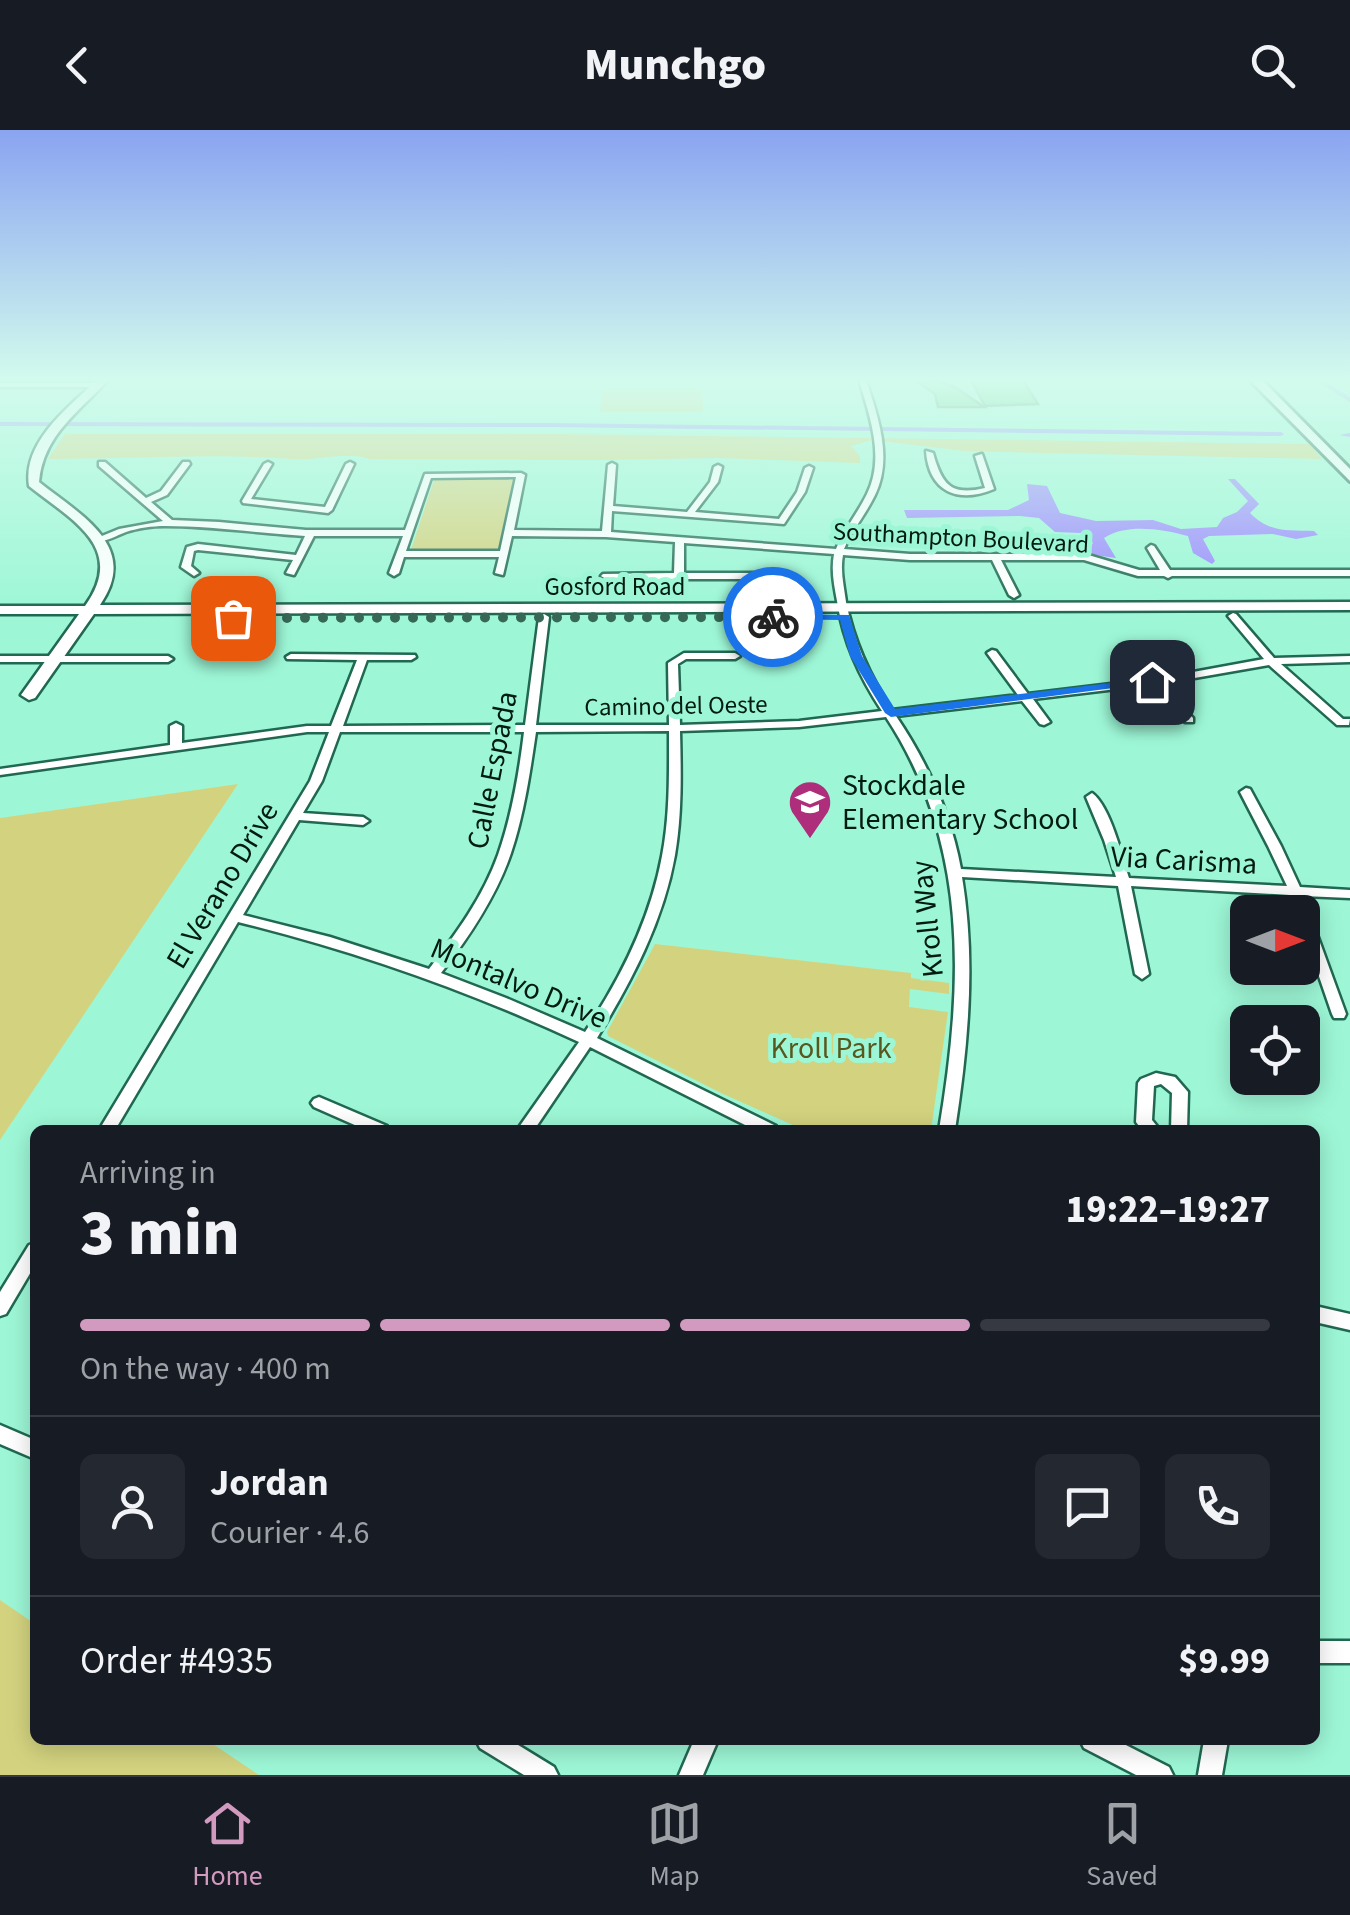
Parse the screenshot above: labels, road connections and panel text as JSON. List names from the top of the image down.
{
  "streets": {
    "main road": ["Gosford Road"],
    "street": [
      "Southampton Boulevard",
      "Camino del Oeste",
      "Calle Espada",
      "Via Carisma",
      "El Verano Drive",
      "Kroll Way",
      "Montalvo Drive"
    ]
  },
  "crossings": [
    ["Southampton Boulevard", "Kroll Way"],
    ["Gosford Road", "Calle Espada"],
    ["Gosford Road", "Kroll Way"],
    ["Camino del Oeste", "Calle Espada"],
    ["Camino del Oeste", "El Verano Drive"],
    ["Camino del Oeste", "Kroll Way"],
    ["Calle Espada", "Montalvo Drive"],
    ["Via Carisma", "Kroll Way"],
    ["El Verano Drive", "Montalvo Drive"]
  ],
  "parks": ["Kroll Park"],
  "places": {
    "school or university": ["Stockdale Elementary School"]
  },
  "north": "right",
  "page": {
    "header": "Munchgo",
    "heading": ["3 min", "Arriving in", "19:22–19:27"],
    "panel": [
      "Jordan",
      "Courier · 4.6",
      "Order #4935",
      "$9.99"
    ],
    "bar": "On the way · 400 m",
    "tabs": ["Home", "Map", "Saved"]
  }
}
